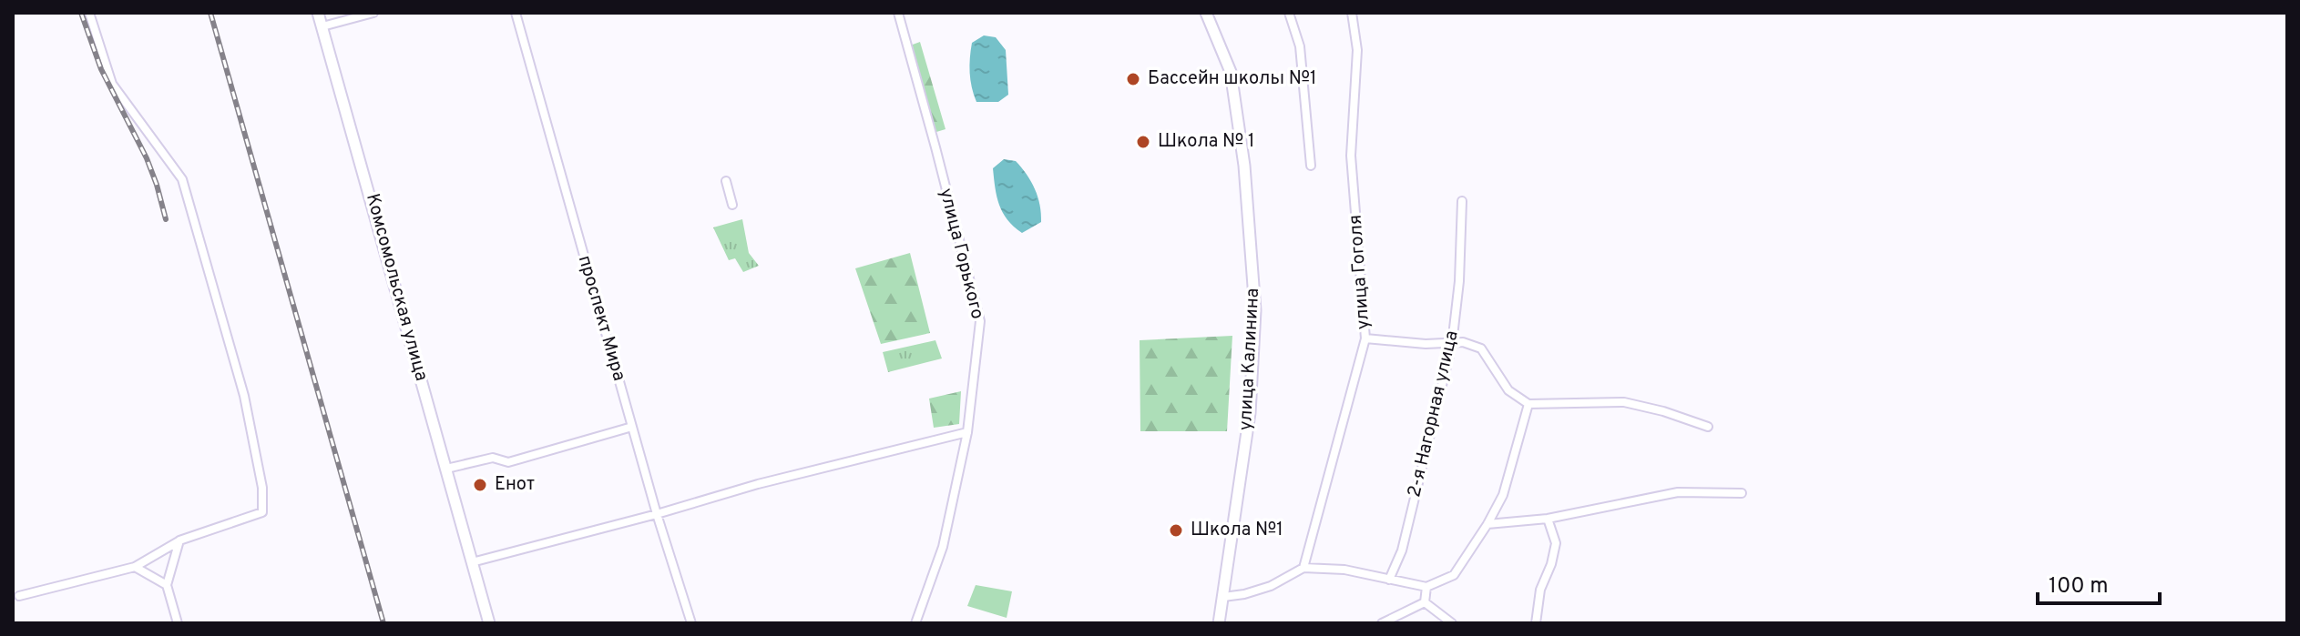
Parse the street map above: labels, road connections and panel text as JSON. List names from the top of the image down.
{
  "streets": {
    "street": [
      "улица Горького",
      "улица Гоголя",
      "Комсомольская улица",
      "проспект Мира",
      "улица Калинина",
      "2-я Нагорная улица"
    ]
  },
  "places": [
    "Бассейн школы №1",
    "Школа № 1",
    "Енот",
    "Школа №1"
  ],
  "scale_bar": "100 m"
}
